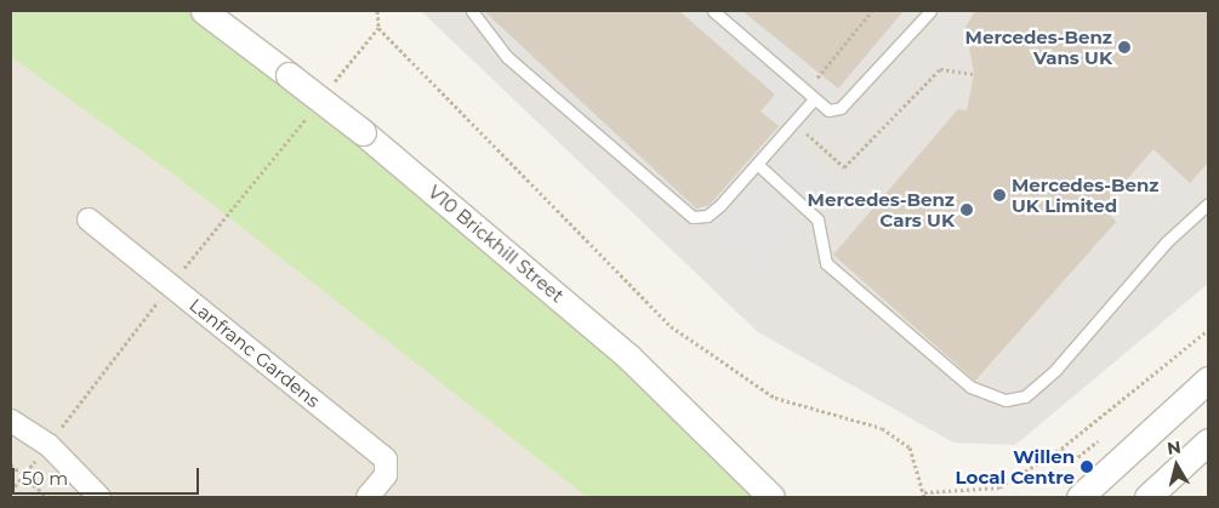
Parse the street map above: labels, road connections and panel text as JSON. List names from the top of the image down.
{
  "streets": {
    "street": ["V10 Brickhill Street", "Lanfranc Gardens"]
  },
  "places": [
    "Mercedes-Benz Vans UK",
    "Mercedes-Benz UK Limited",
    "Mercedes-Benz Cars UK",
    "Willen Local Centre"
  ],
  "scale_bar": "50 m",
  "north": "top"
}
